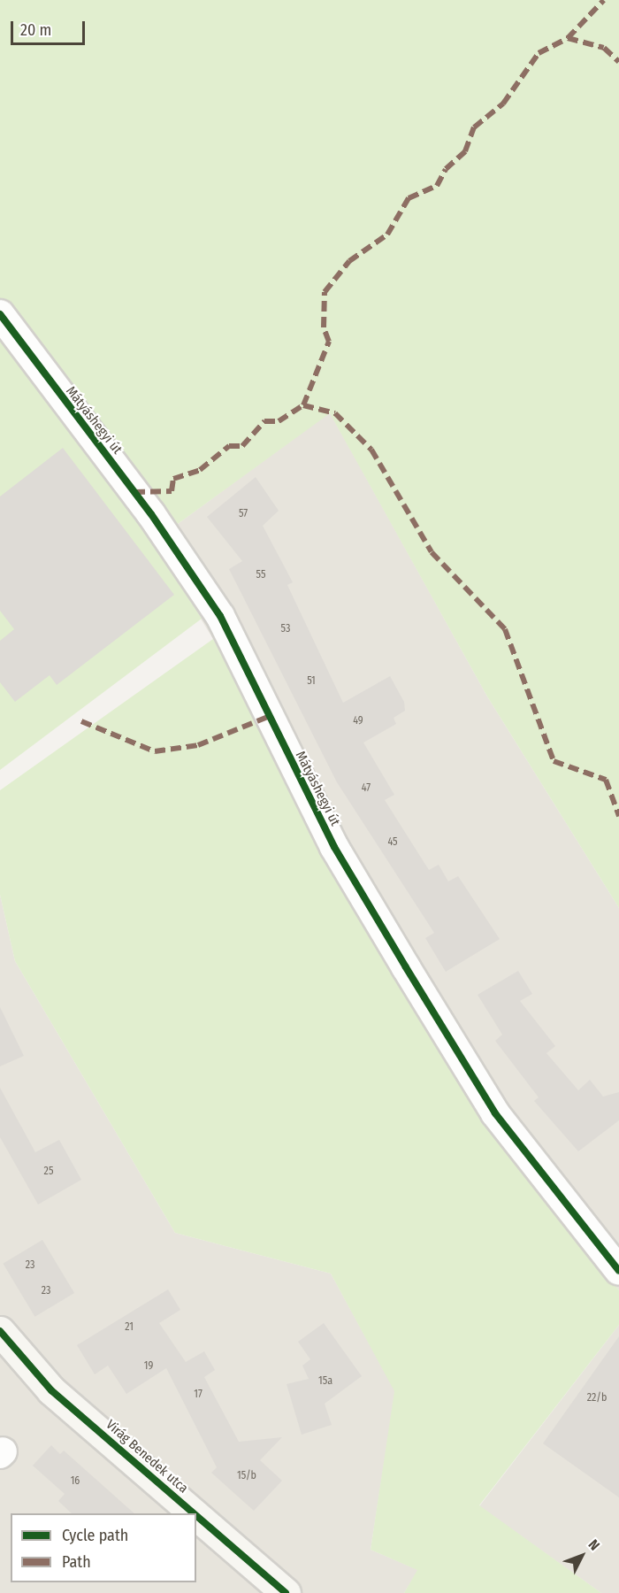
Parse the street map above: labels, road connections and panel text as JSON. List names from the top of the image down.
{
  "streets": {
    "street": ["Mátyáshegyi út", "Virág Benedek utca"]
  },
  "house_numbers": [
    "57",
    "55",
    "53",
    "51",
    "49",
    "47",
    "45",
    "25",
    "23",
    "23",
    "21",
    "19",
    "15a",
    "17",
    "22/b",
    "15/b",
    "16"
  ],
  "legend": ["Cycle path", "Path"],
  "scale_bar": "20 m",
  "north": "top right"
}
